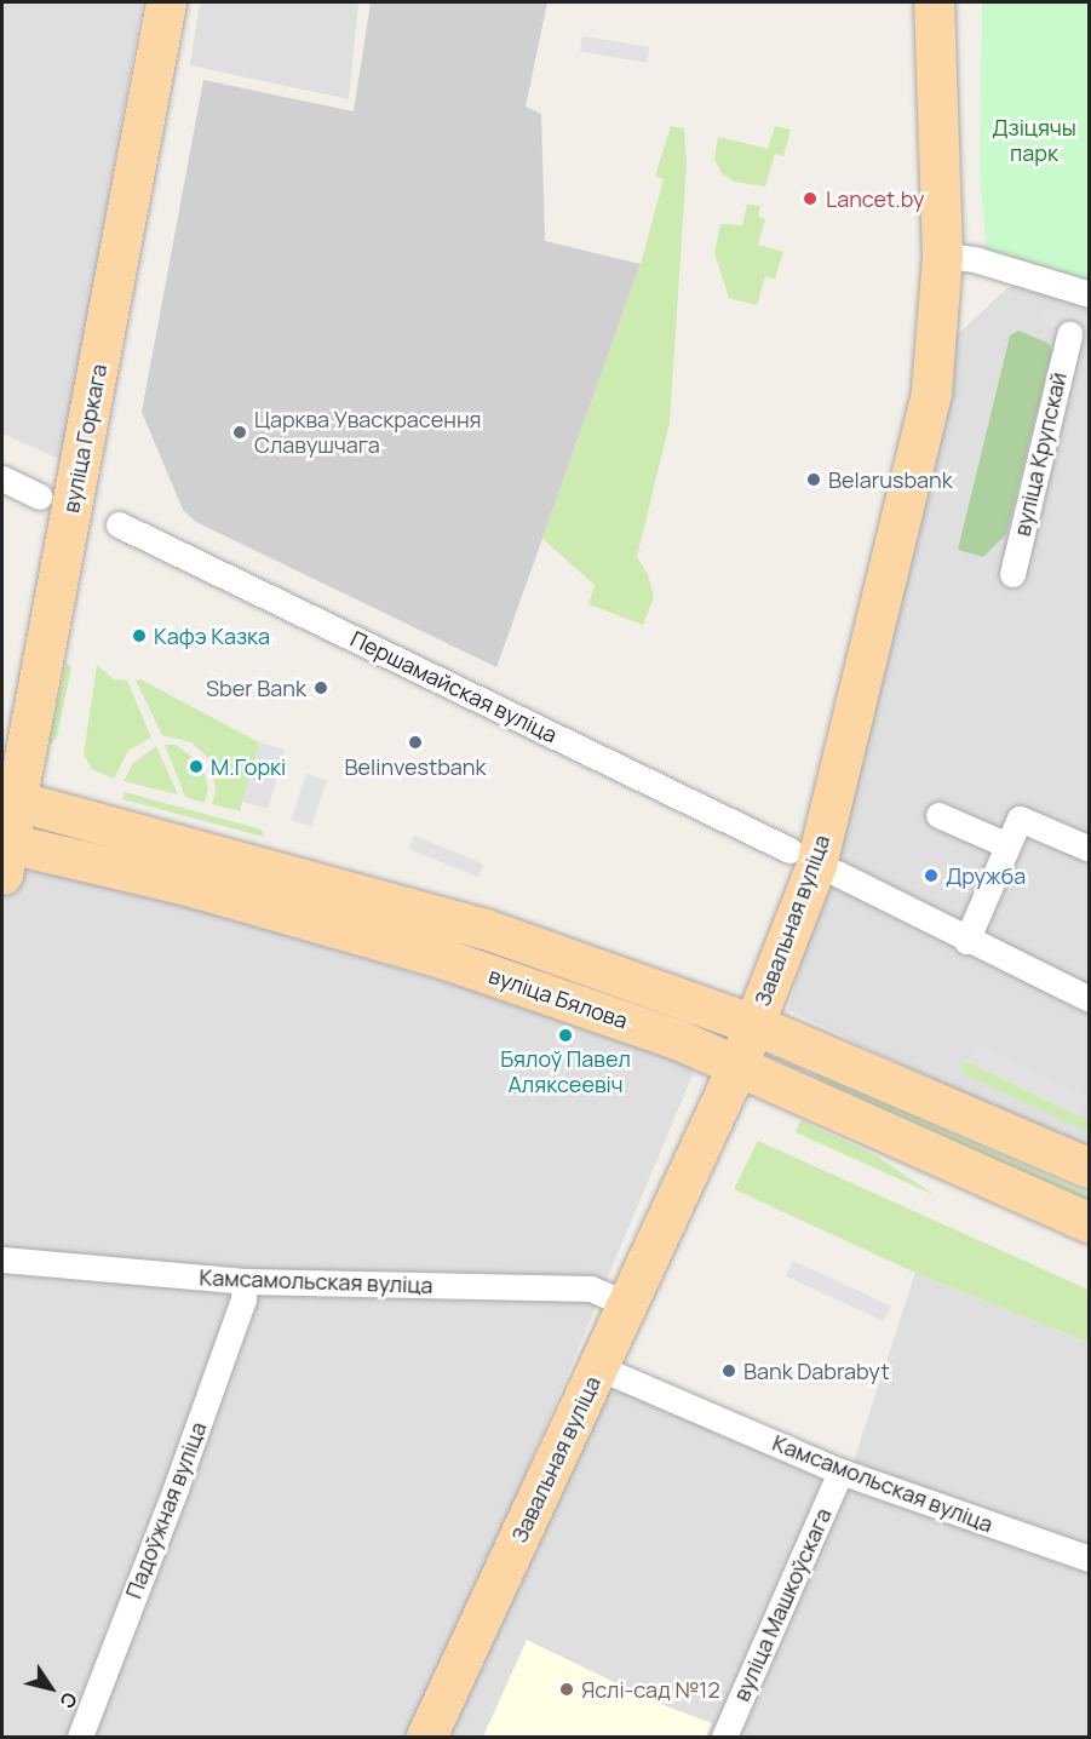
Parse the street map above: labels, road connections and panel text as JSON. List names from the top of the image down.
{
  "streets": {
    "main road": ["вуліца Горкага", "Завальная вуліца", "вуліца Бялова"],
    "street": [
      "вуліца Крупскай",
      "Першамайская вуліца",
      "Камсамольская вуліца",
      "Падоўжная вуліца",
      "вуліца Машкоўскага"
    ]
  },
  "crossings": [
    ["вуліца Горкага", "вуліца Бялова"],
    ["Завальная вуліца", "вуліца Бялова"],
    ["Завальная вуліца", "Камсамольская вуліца"],
    ["Камсамольская вуліца", "Падоўжная вуліца"],
    ["Камсамольская вуліца", "вуліца Машкоўскага"]
  ],
  "parks": ["Дзіцячы парк"],
  "places": [
    "Lancet.by",
    "Царква Уваскрасення Славушчага",
    "Belarusbank",
    "Кафэ Казка",
    "Sber Bank",
    "Belinvestbank",
    "М.Горкі",
    "Дружба",
    "Бялоў Павел Аляксеевіч",
    "Bank Dabrabyt",
    "Яслі-сад №12"
  ],
  "north": "bottom right"
}
